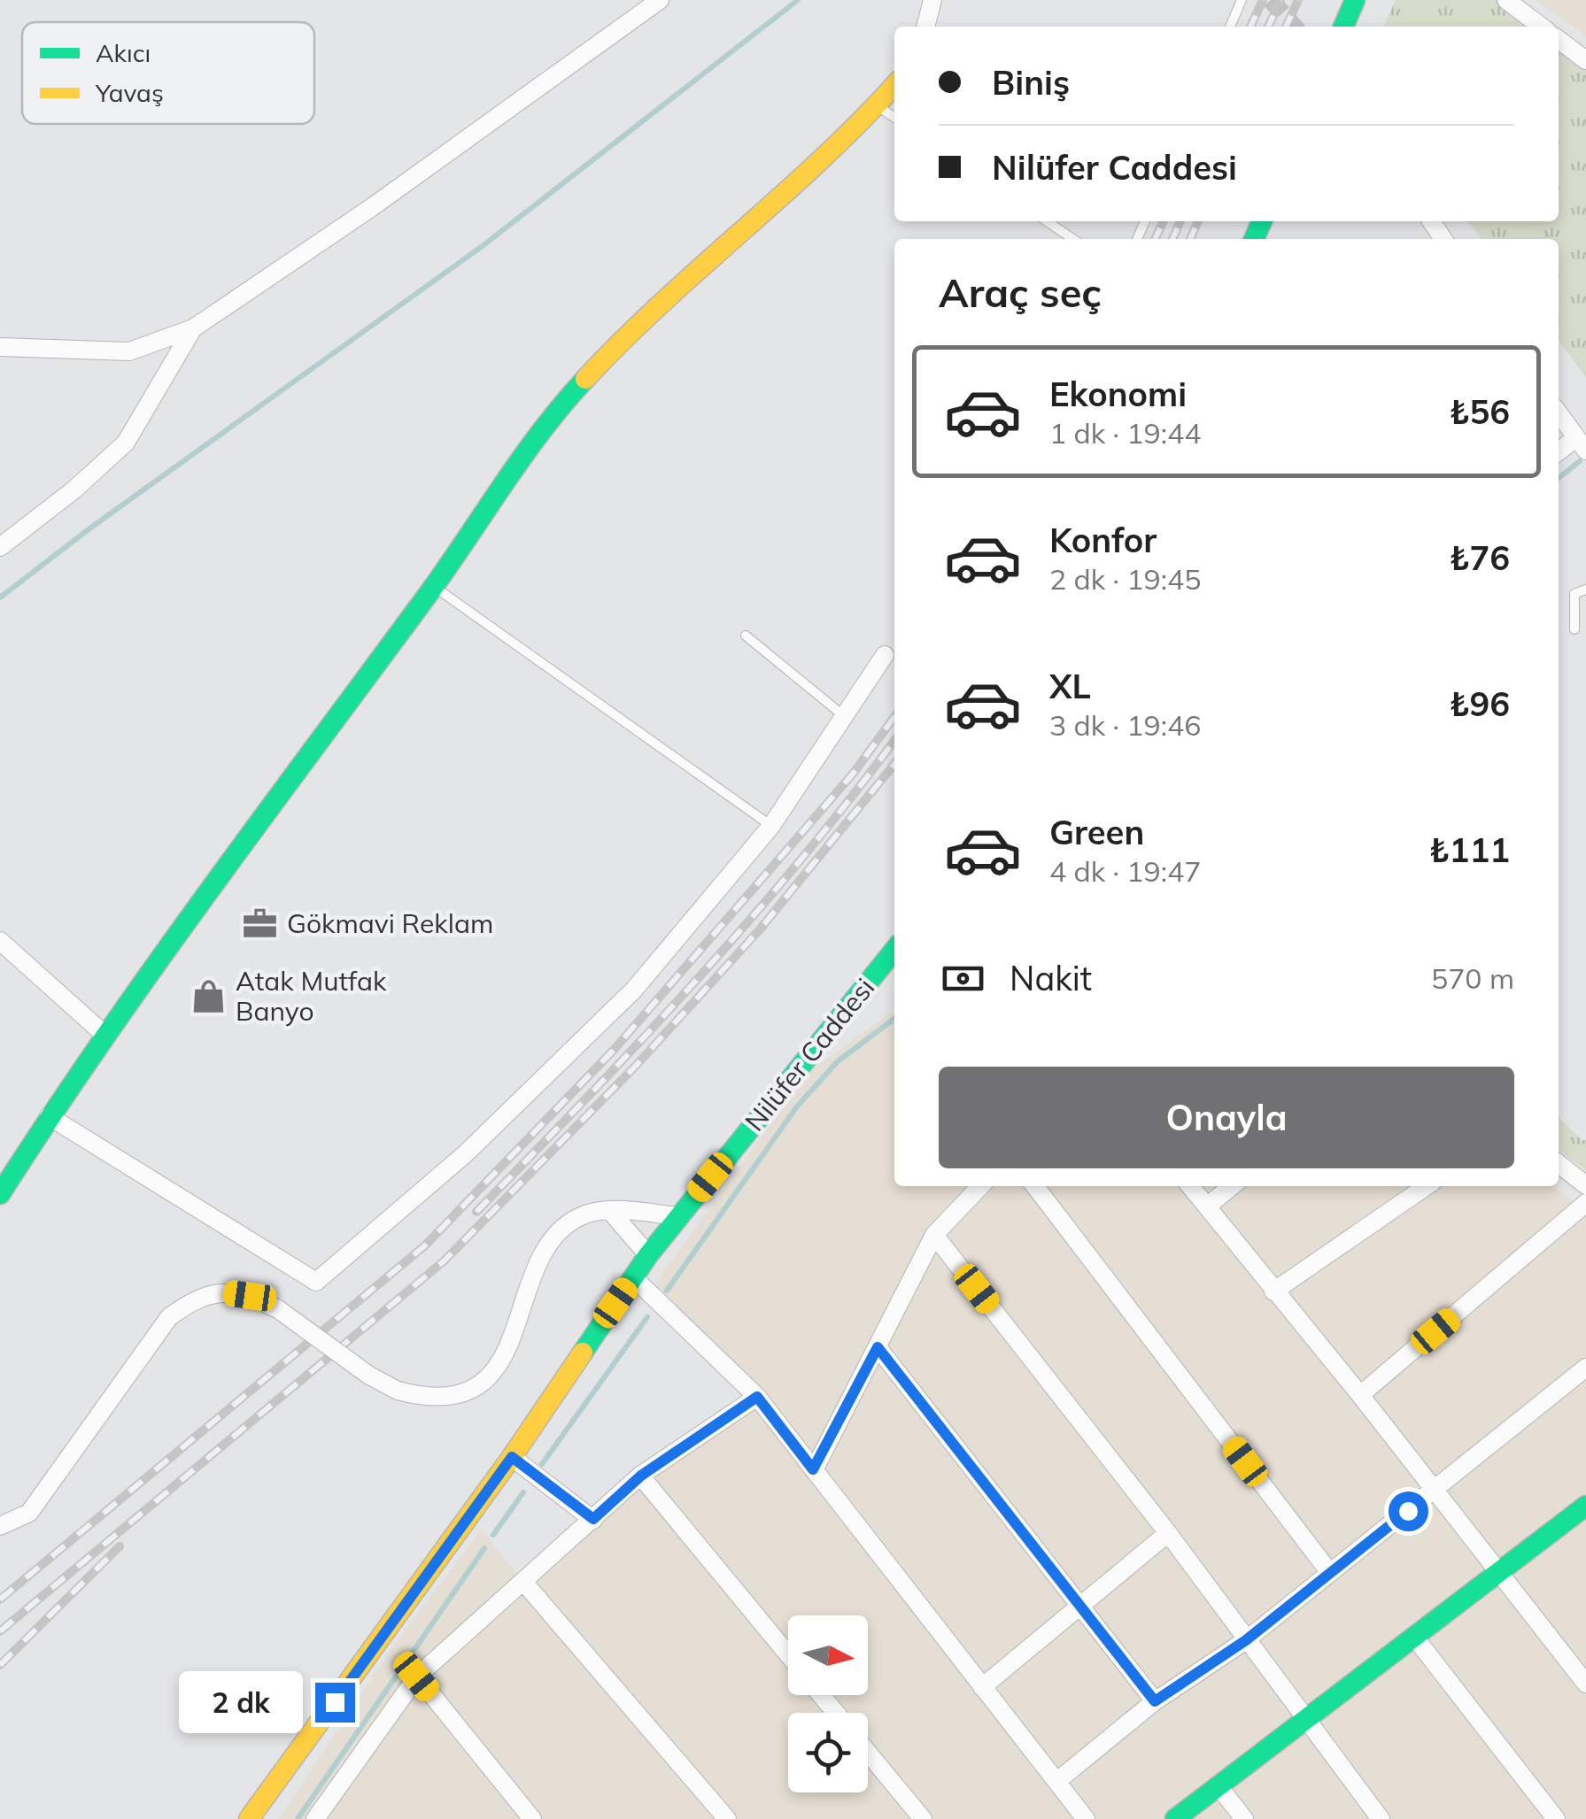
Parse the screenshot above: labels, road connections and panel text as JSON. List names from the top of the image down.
{
  "streets": {
    "street": ["Nilüfer Caddesi"]
  },
  "places": {
    "office": ["Gökmavi Reklam"],
    "shop": ["Atak Mutfak Banyo"]
  },
  "legend": ["Akıcı", "Yavaş"],
  "north": "right",
  "page": {
    "banner": ["Biniş", "Nilüfer Caddesi"],
    "heading": "Araç seç",
    "list": [
      {
        "name": "Ekonomi",
        "note": "1 dk · 19:44",
        "value": "₺56"
      },
      {
        "name": "Konfor",
        "note": "2 dk · 19:45",
        "value": "₺76"
      },
      {
        "name": "XL",
        "note": "3 dk · 19:46",
        "value": "₺96"
      },
      {
        "name": "Green",
        "note": "4 dk · 19:47",
        "value": "₺111"
      }
    ],
    "pay": ["Nakit", "570 m"],
    "buttons": "Onayla",
    "bubble": "2 dk"
  }
}
